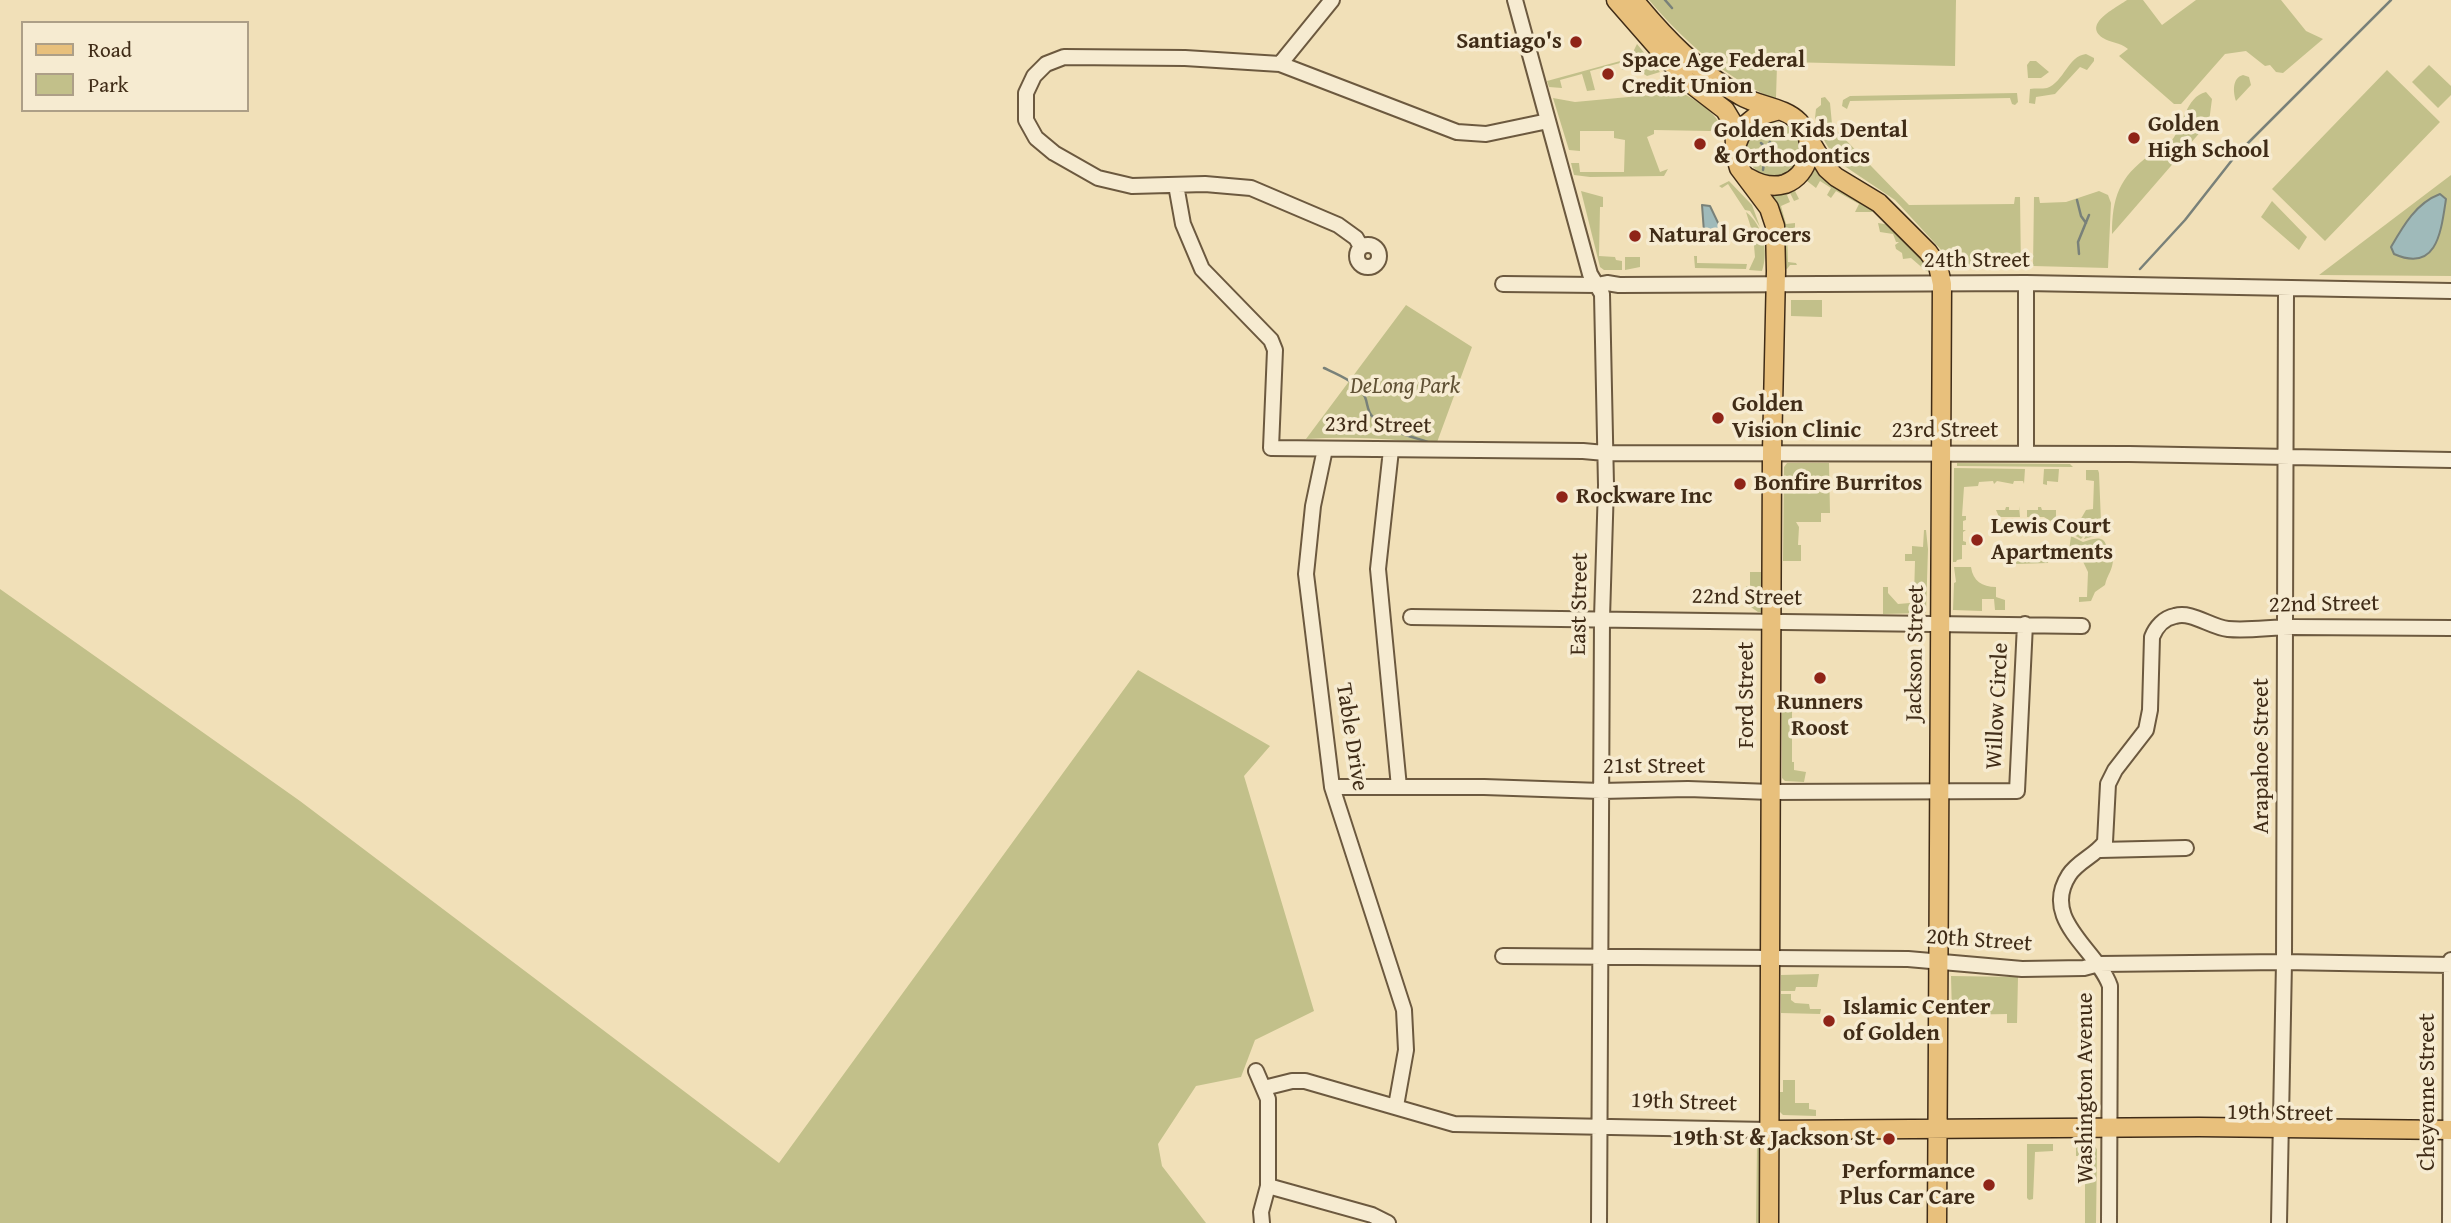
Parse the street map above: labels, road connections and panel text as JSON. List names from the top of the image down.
{
  "streets": {
    "main road": ["Jackson Street", "Ford Street", "19th Street"],
    "street": [
      "24th Street",
      "23rd Street",
      "22nd Street",
      "East Street",
      "Willow Circle",
      "Table Drive",
      "Arapahoe Street",
      "21st Street",
      "20th Street",
      "Washington Avenue",
      "Cheyenne Street"
    ]
  },
  "crossings": [
    ["24th Street", "East Street"],
    ["24th Street", "Jackson Street"],
    ["24th Street", "Ford Street"],
    ["24th Street", "Arapahoe Street"],
    ["23rd Street", "East Street"],
    ["23rd Street", "Jackson Street"],
    ["23rd Street", "Ford Street"],
    ["23rd Street", "Table Drive"],
    ["23rd Street", "Arapahoe Street"],
    ["22nd Street", "East Street"],
    ["22nd Street", "Jackson Street"],
    ["22nd Street", "Ford Street"],
    ["22nd Street", "Willow Circle"],
    ["22nd Street", "Arapahoe Street"],
    ["22nd Street", "Washington Avenue"],
    ["East Street", "21st Street"],
    ["East Street", "20th Street"],
    ["East Street", "19th Street"],
    ["Jackson Street", "Ford Street"],
    ["Jackson Street", "21st Street"],
    ["Jackson Street", "20th Street"],
    ["Jackson Street", "19th Street"],
    ["Ford Street", "21st Street"],
    ["Ford Street", "20th Street"],
    ["Ford Street", "19th Street"],
    ["Willow Circle", "21st Street"],
    ["Table Drive", "21st Street"],
    ["Table Drive", "19th Street"],
    ["Arapahoe Street", "20th Street"],
    ["Arapahoe Street", "19th Street"],
    ["20th Street", "Washington Avenue"],
    ["20th Street", "Cheyenne Street"],
    ["Washington Avenue", "19th Street"],
    ["Cheyenne Street", "19th Street"]
  ],
  "parks": ["DeLong Park"],
  "places": [
    "Santiago's",
    "Space Age Federal Credit Union",
    "Golden High School",
    "Golden Kids Dental & Orthodontics",
    "Natural Grocers",
    "Golden Vision Clinic",
    "Bonfire Burritos",
    "Rockware Inc",
    "Lewis Court Apartments",
    "Runners Roost",
    "Islamic Center of Golden",
    "19th St & Jackson St",
    "Performance Plus Car Care"
  ],
  "legend": ["Road", "Park"]
}
